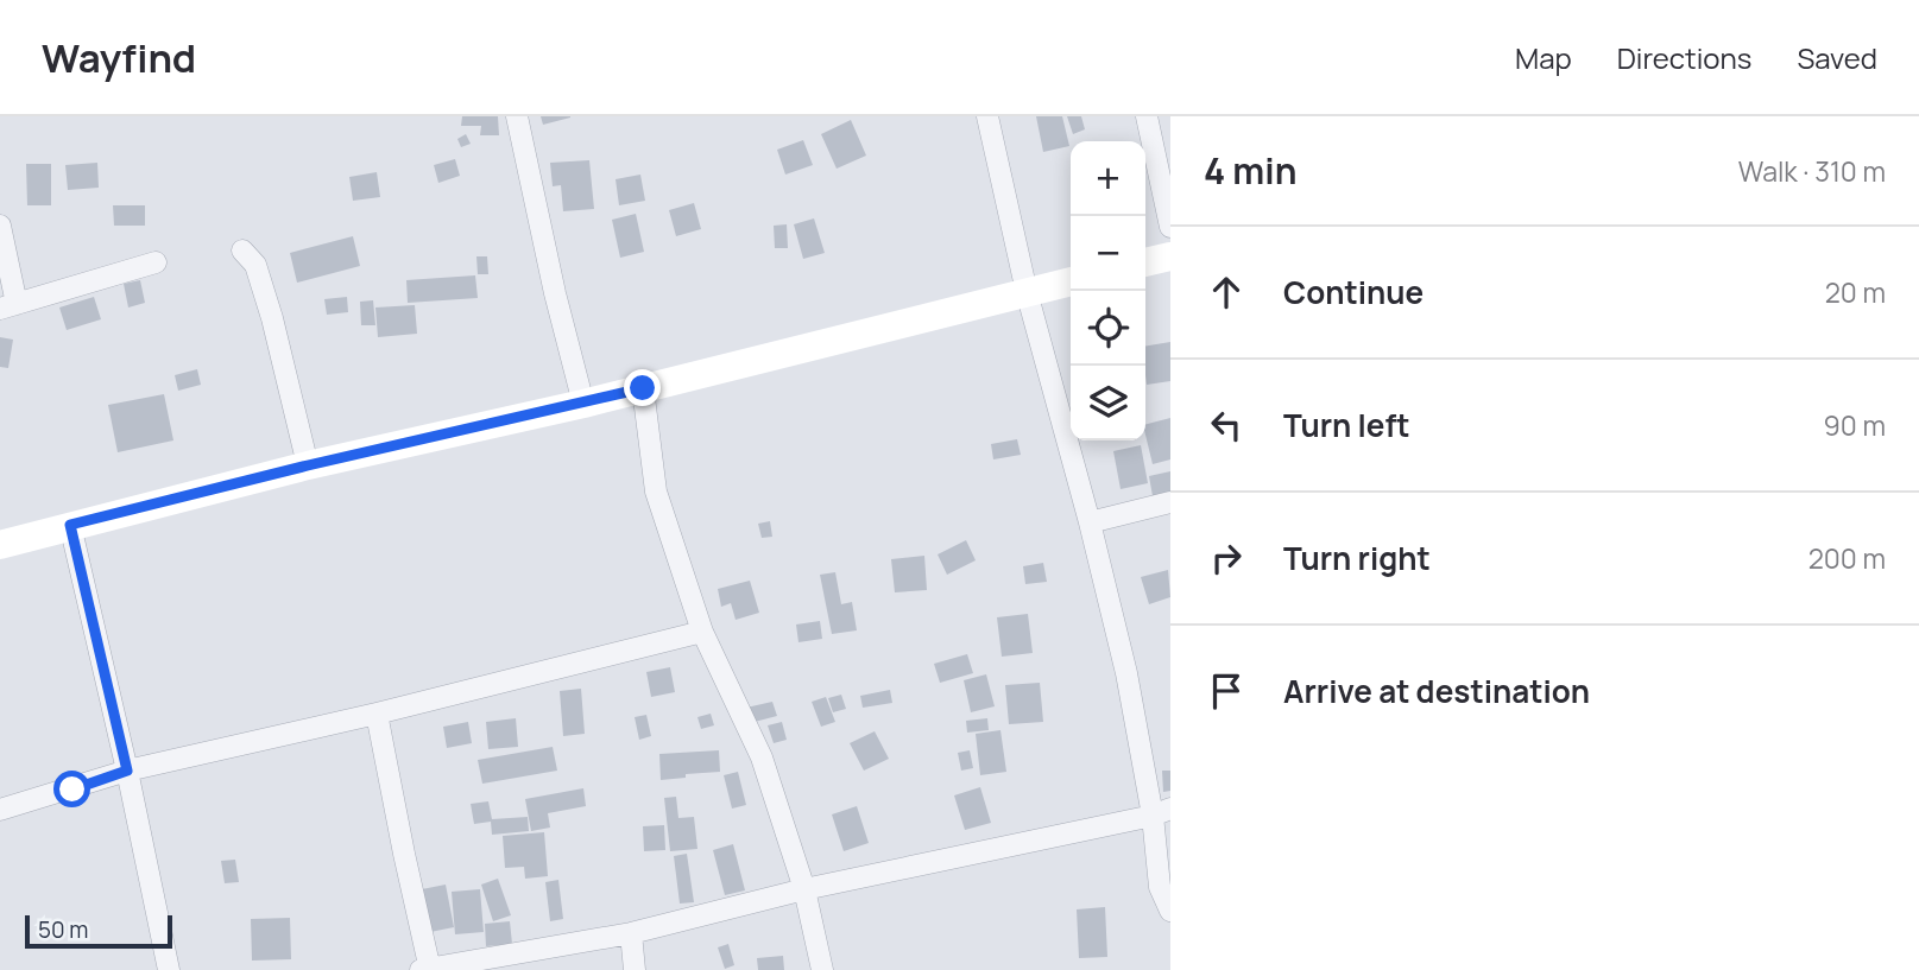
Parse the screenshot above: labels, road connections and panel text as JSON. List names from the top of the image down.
{
  "scale_bar": "50 m",
  "page": {
    "header": "Wayfind",
    "nav": ["Map", "Directions", "Saved"],
    "heading": ["4 min", "Walk · 310 m"],
    "map_buttons": ["+", "−"],
    "list": [
      ["Continue", "20 m"],
      ["Turn left", "90 m"],
      ["Turn right", "200 m"],
      "Arrive at destination"
    ],
    "scale": "50 m"
  }
}
